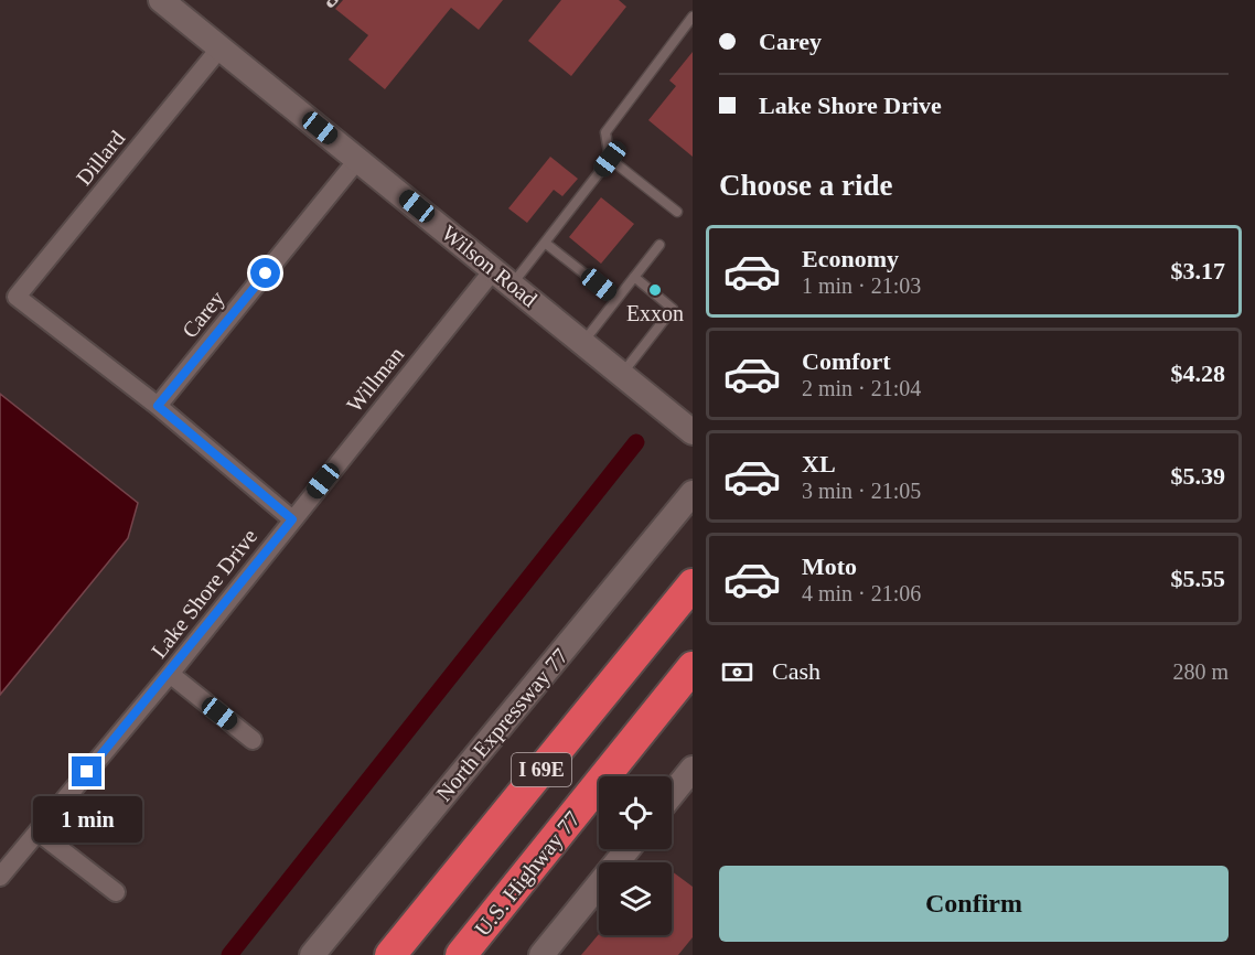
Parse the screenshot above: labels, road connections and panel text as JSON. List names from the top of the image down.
{
  "streets": {
    "highway": ["I 69E", "U.S. Highway 77"],
    "main road": ["Wilson Road", "North Expressway 77"],
    "street": [
      "Dillard",
      "Carey",
      "Willman",
      "Lake Shore Drive"
    ]
  },
  "crossings": [
    ["Dillard", "Wilson Road"],
    ["Dillard", "Carey"],
    ["Wilson Road", "Carey"],
    ["Wilson Road", "Willman"],
    ["Willman", "Lake Shore Drive"]
  ],
  "places": ["Exxon"],
  "page": {
    "banner": ["Carey", "Lake Shore Drive"],
    "heading": "Choose a ride",
    "list": [
      {
        "name": "Economy",
        "note": "1 min · 21:03",
        "value": "$3.17"
      },
      {
        "name": "Comfort",
        "note": "2 min · 21:04",
        "value": "$4.28"
      },
      {
        "name": "XL",
        "note": "3 min · 21:05",
        "value": "$5.39"
      },
      {
        "name": "Moto",
        "note": "4 min · 21:06",
        "value": "$5.55"
      }
    ],
    "pay": ["Cash", "280 m"],
    "bubble": "1 min",
    "buttons": "Confirm"
  }
}
